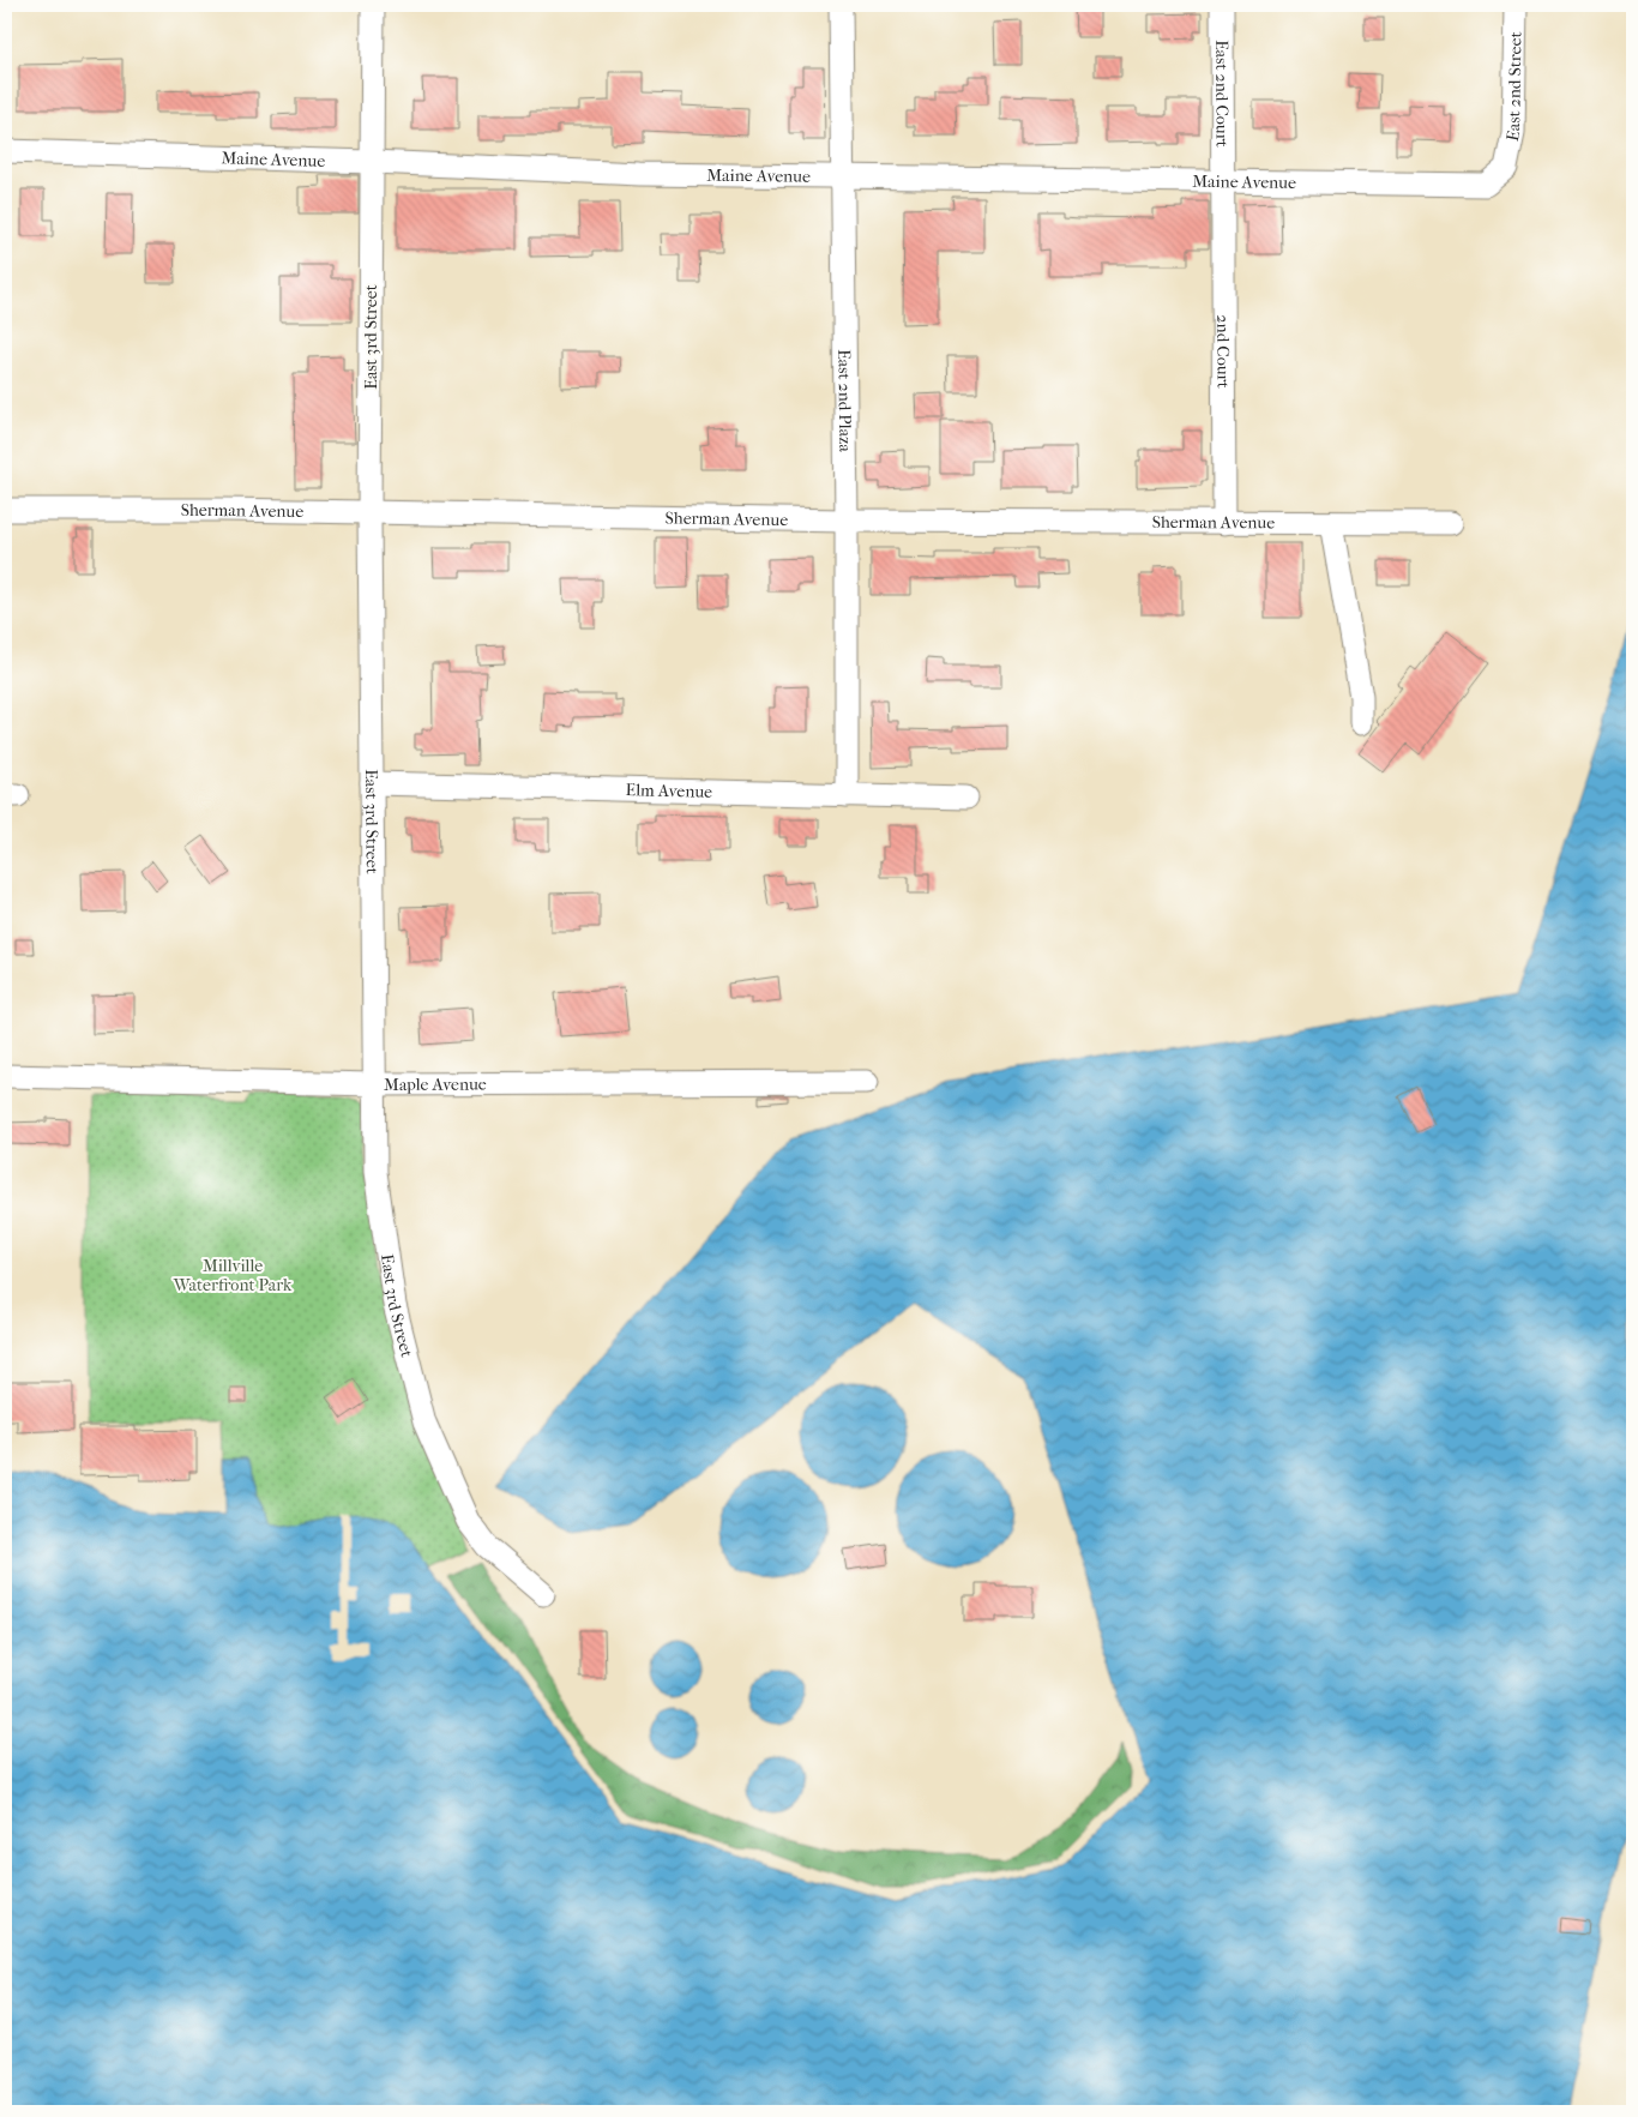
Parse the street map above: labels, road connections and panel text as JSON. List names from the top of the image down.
{
  "streets": {
    "street": [
      "East 2nd Street",
      "East 2nd Court",
      "Maine Avenue",
      "East 3rd Street",
      "2nd Court",
      "East 2nd Plaza",
      "Sherman Avenue",
      "Elm Avenue",
      "Maple Avenue"
    ]
  },
  "crossings": [
    ["East 2nd Street", "Maine Avenue"],
    ["East 2nd Court", "Maine Avenue"],
    ["East 2nd Court", "2nd Court"],
    ["Maine Avenue", "East 3rd Street"],
    ["Maine Avenue", "2nd Court"],
    ["Maine Avenue", "East 2nd Plaza"],
    ["East 3rd Street", "Sherman Avenue"],
    ["East 3rd Street", "Elm Avenue"],
    ["East 3rd Street", "Maple Avenue"],
    ["2nd Court", "Sherman Avenue"],
    ["East 2nd Plaza", "Sherman Avenue"],
    ["East 2nd Plaza", "Elm Avenue"]
  ],
  "parks": ["Millville Waterfront Park"]
}
